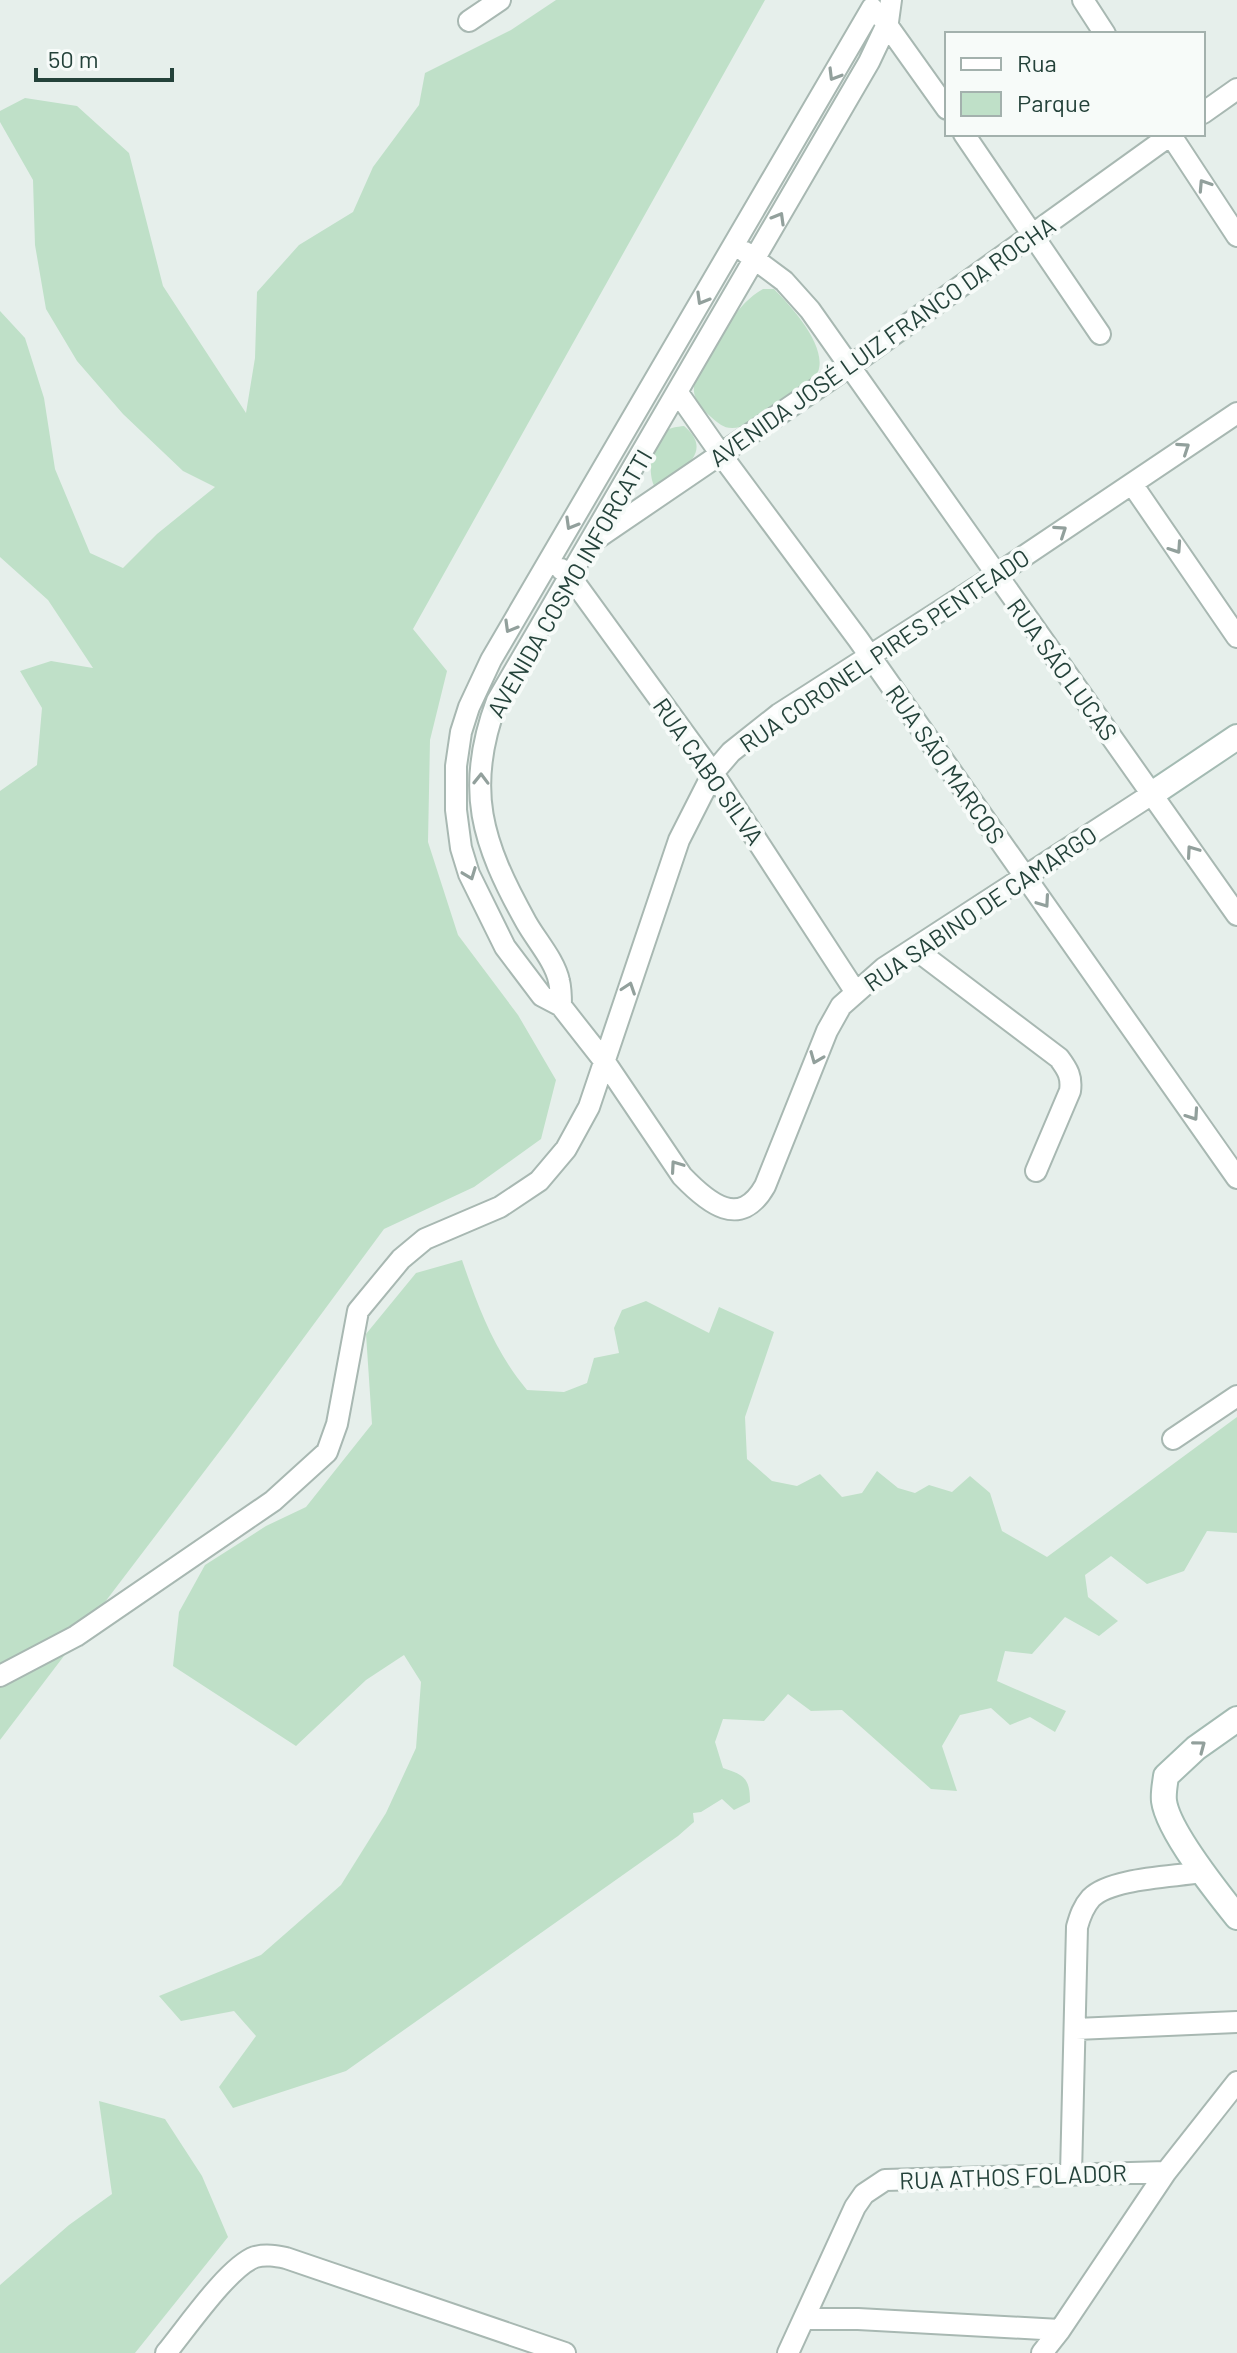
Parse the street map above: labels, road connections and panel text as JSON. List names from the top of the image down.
{
  "streets": {
    "street": [
      "AVENIDA JOSÉ LUIZ FRANCO DA ROCHA",
      "AVENIDA COSMO INFORCATTI",
      "RUA CORONEL PIRES PENTEADO",
      "RUA SÃO LUCAS",
      "RUA SÃO MARCOS",
      "RUA CABO SILVA",
      "RUA SABINO DE CAMARGO",
      "RUA ATHOS FOLADOR"
    ]
  },
  "crossings": [
    ["AVENIDA JOSÉ LUIZ FRANCO DA ROCHA", "AVENIDA COSMO INFORCATTI"],
    ["AVENIDA JOSÉ LUIZ FRANCO DA ROCHA", "RUA SÃO LUCAS"],
    ["AVENIDA JOSÉ LUIZ FRANCO DA ROCHA", "RUA SÃO MARCOS"],
    ["AVENIDA COSMO INFORCATTI", "RUA SÃO LUCAS"],
    ["AVENIDA COSMO INFORCATTI", "RUA SÃO MARCOS"],
    ["AVENIDA COSMO INFORCATTI", "RUA CABO SILVA"],
    ["RUA CORONEL PIRES PENTEADO", "RUA SÃO LUCAS"],
    ["RUA CORONEL PIRES PENTEADO", "RUA SÃO MARCOS"],
    ["RUA CORONEL PIRES PENTEADO", "RUA CABO SILVA"],
    ["RUA CORONEL PIRES PENTEADO", "RUA SABINO DE CAMARGO"],
    ["RUA SÃO LUCAS", "RUA SABINO DE CAMARGO"],
    ["RUA SÃO MARCOS", "RUA SABINO DE CAMARGO"],
    ["RUA CABO SILVA", "RUA SABINO DE CAMARGO"]
  ],
  "one_way": ["RUA SÃO MARCOS"],
  "legend": ["Rua", "Parque"],
  "scale_bar": "50 m"
}
